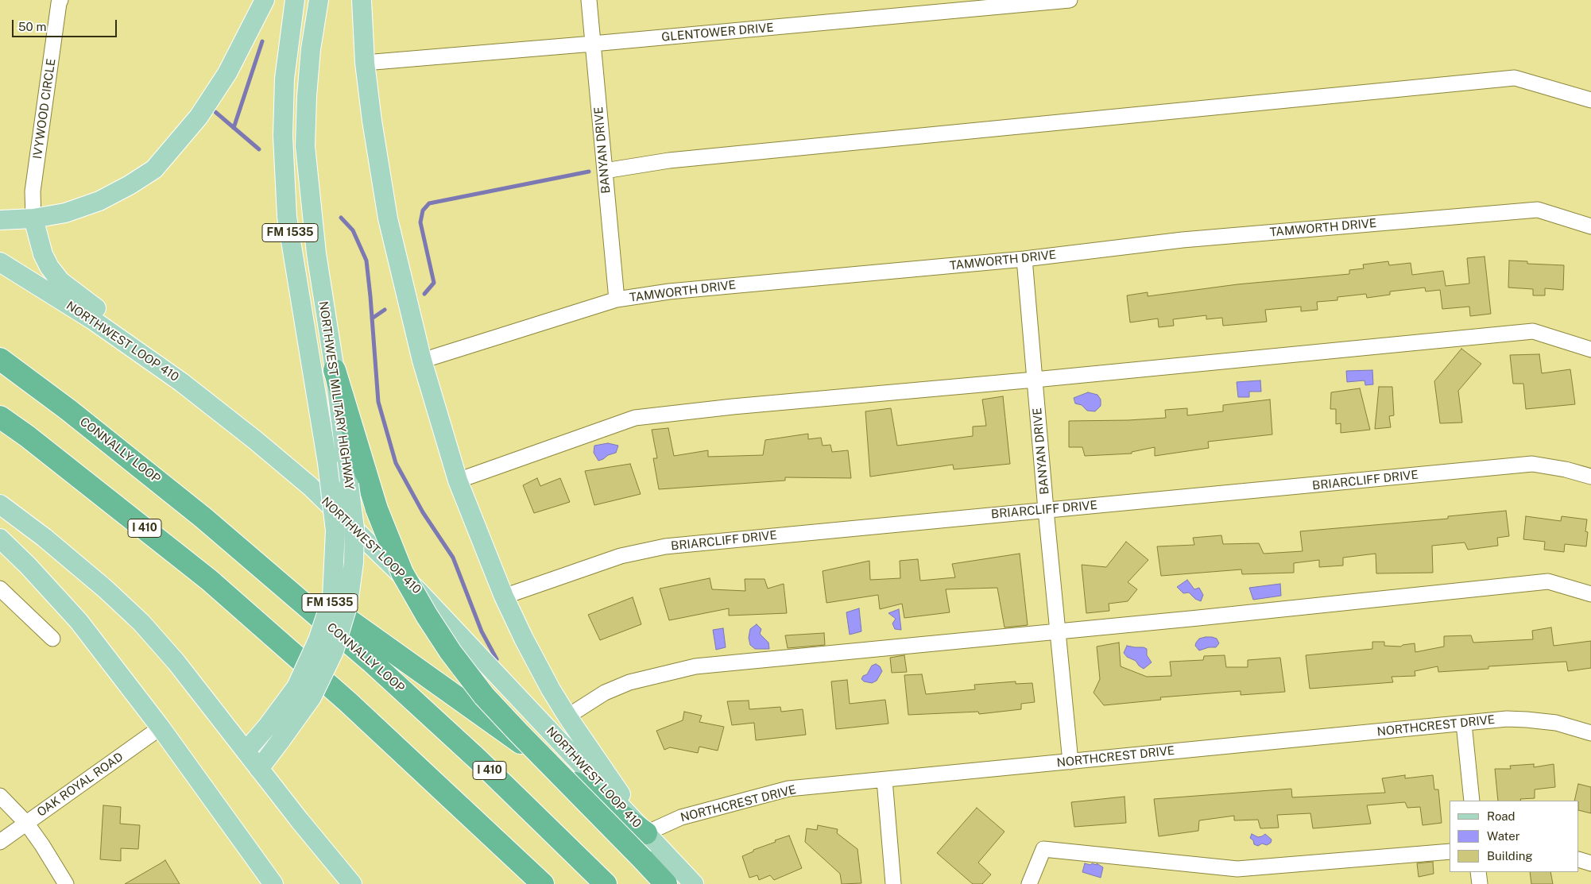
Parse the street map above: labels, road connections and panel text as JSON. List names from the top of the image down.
{
  "streets": {
    "highway": ["CONNALLY LOOP", "I 410"],
    "main road": ["FM 1535", "NORTHWEST LOOP 410", "NORTHWEST MILITARY HIGHWAY"],
    "street": [
      "GLENTOWER DRIVE",
      "IVYWOOD CIRCLE",
      "BANYAN DRIVE",
      "TAMWORTH DRIVE",
      "BRIARCLIFF DRIVE",
      "NORTHCREST DRIVE",
      "OAK ROYAL ROAD"
    ]
  },
  "crossings": [
    ["GLENTOWER DRIVE", "BANYAN DRIVE"],
    ["BANYAN DRIVE", "TAMWORTH DRIVE"],
    ["BANYAN DRIVE", "BRIARCLIFF DRIVE"],
    ["BANYAN DRIVE", "NORTHCREST DRIVE"],
    ["NORTHWEST LOOP 410", "NORTHCREST DRIVE"]
  ],
  "legend": ["Road", "Water", "Building"],
  "scale_bar": "50 m"
}
